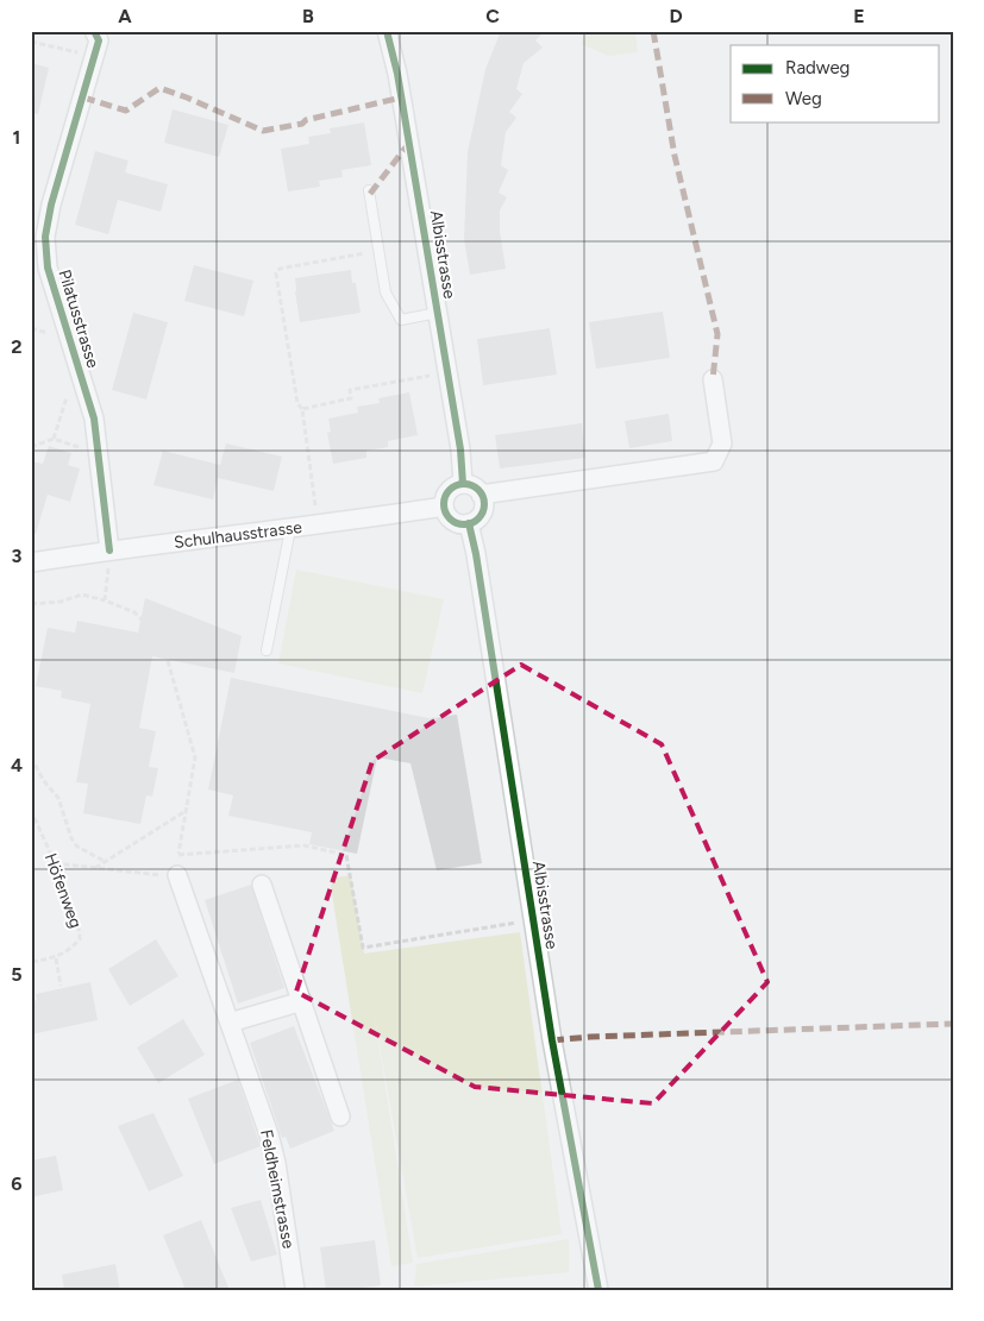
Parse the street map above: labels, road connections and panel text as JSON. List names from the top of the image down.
{
  "streets": {
    "street": [
      "Albisstrasse",
      "Pilatusstrasse",
      "Schulhausstrasse",
      "Feldheimstrasse"
    ],
    "path": ["Höfenweg"]
  },
  "crossings": [
    ["Albisstrasse", "Schulhausstrasse"],
    ["Pilatusstrasse", "Schulhausstrasse"]
  ],
  "legend": ["Radweg", "Weg"],
  "grid": {
    "columns": [
      "A",
      "B",
      "C",
      "D",
      "E"
    ],
    "rows": [
      "1",
      "2",
      "3",
      "4",
      "5",
      "6"
    ]
  }
}
